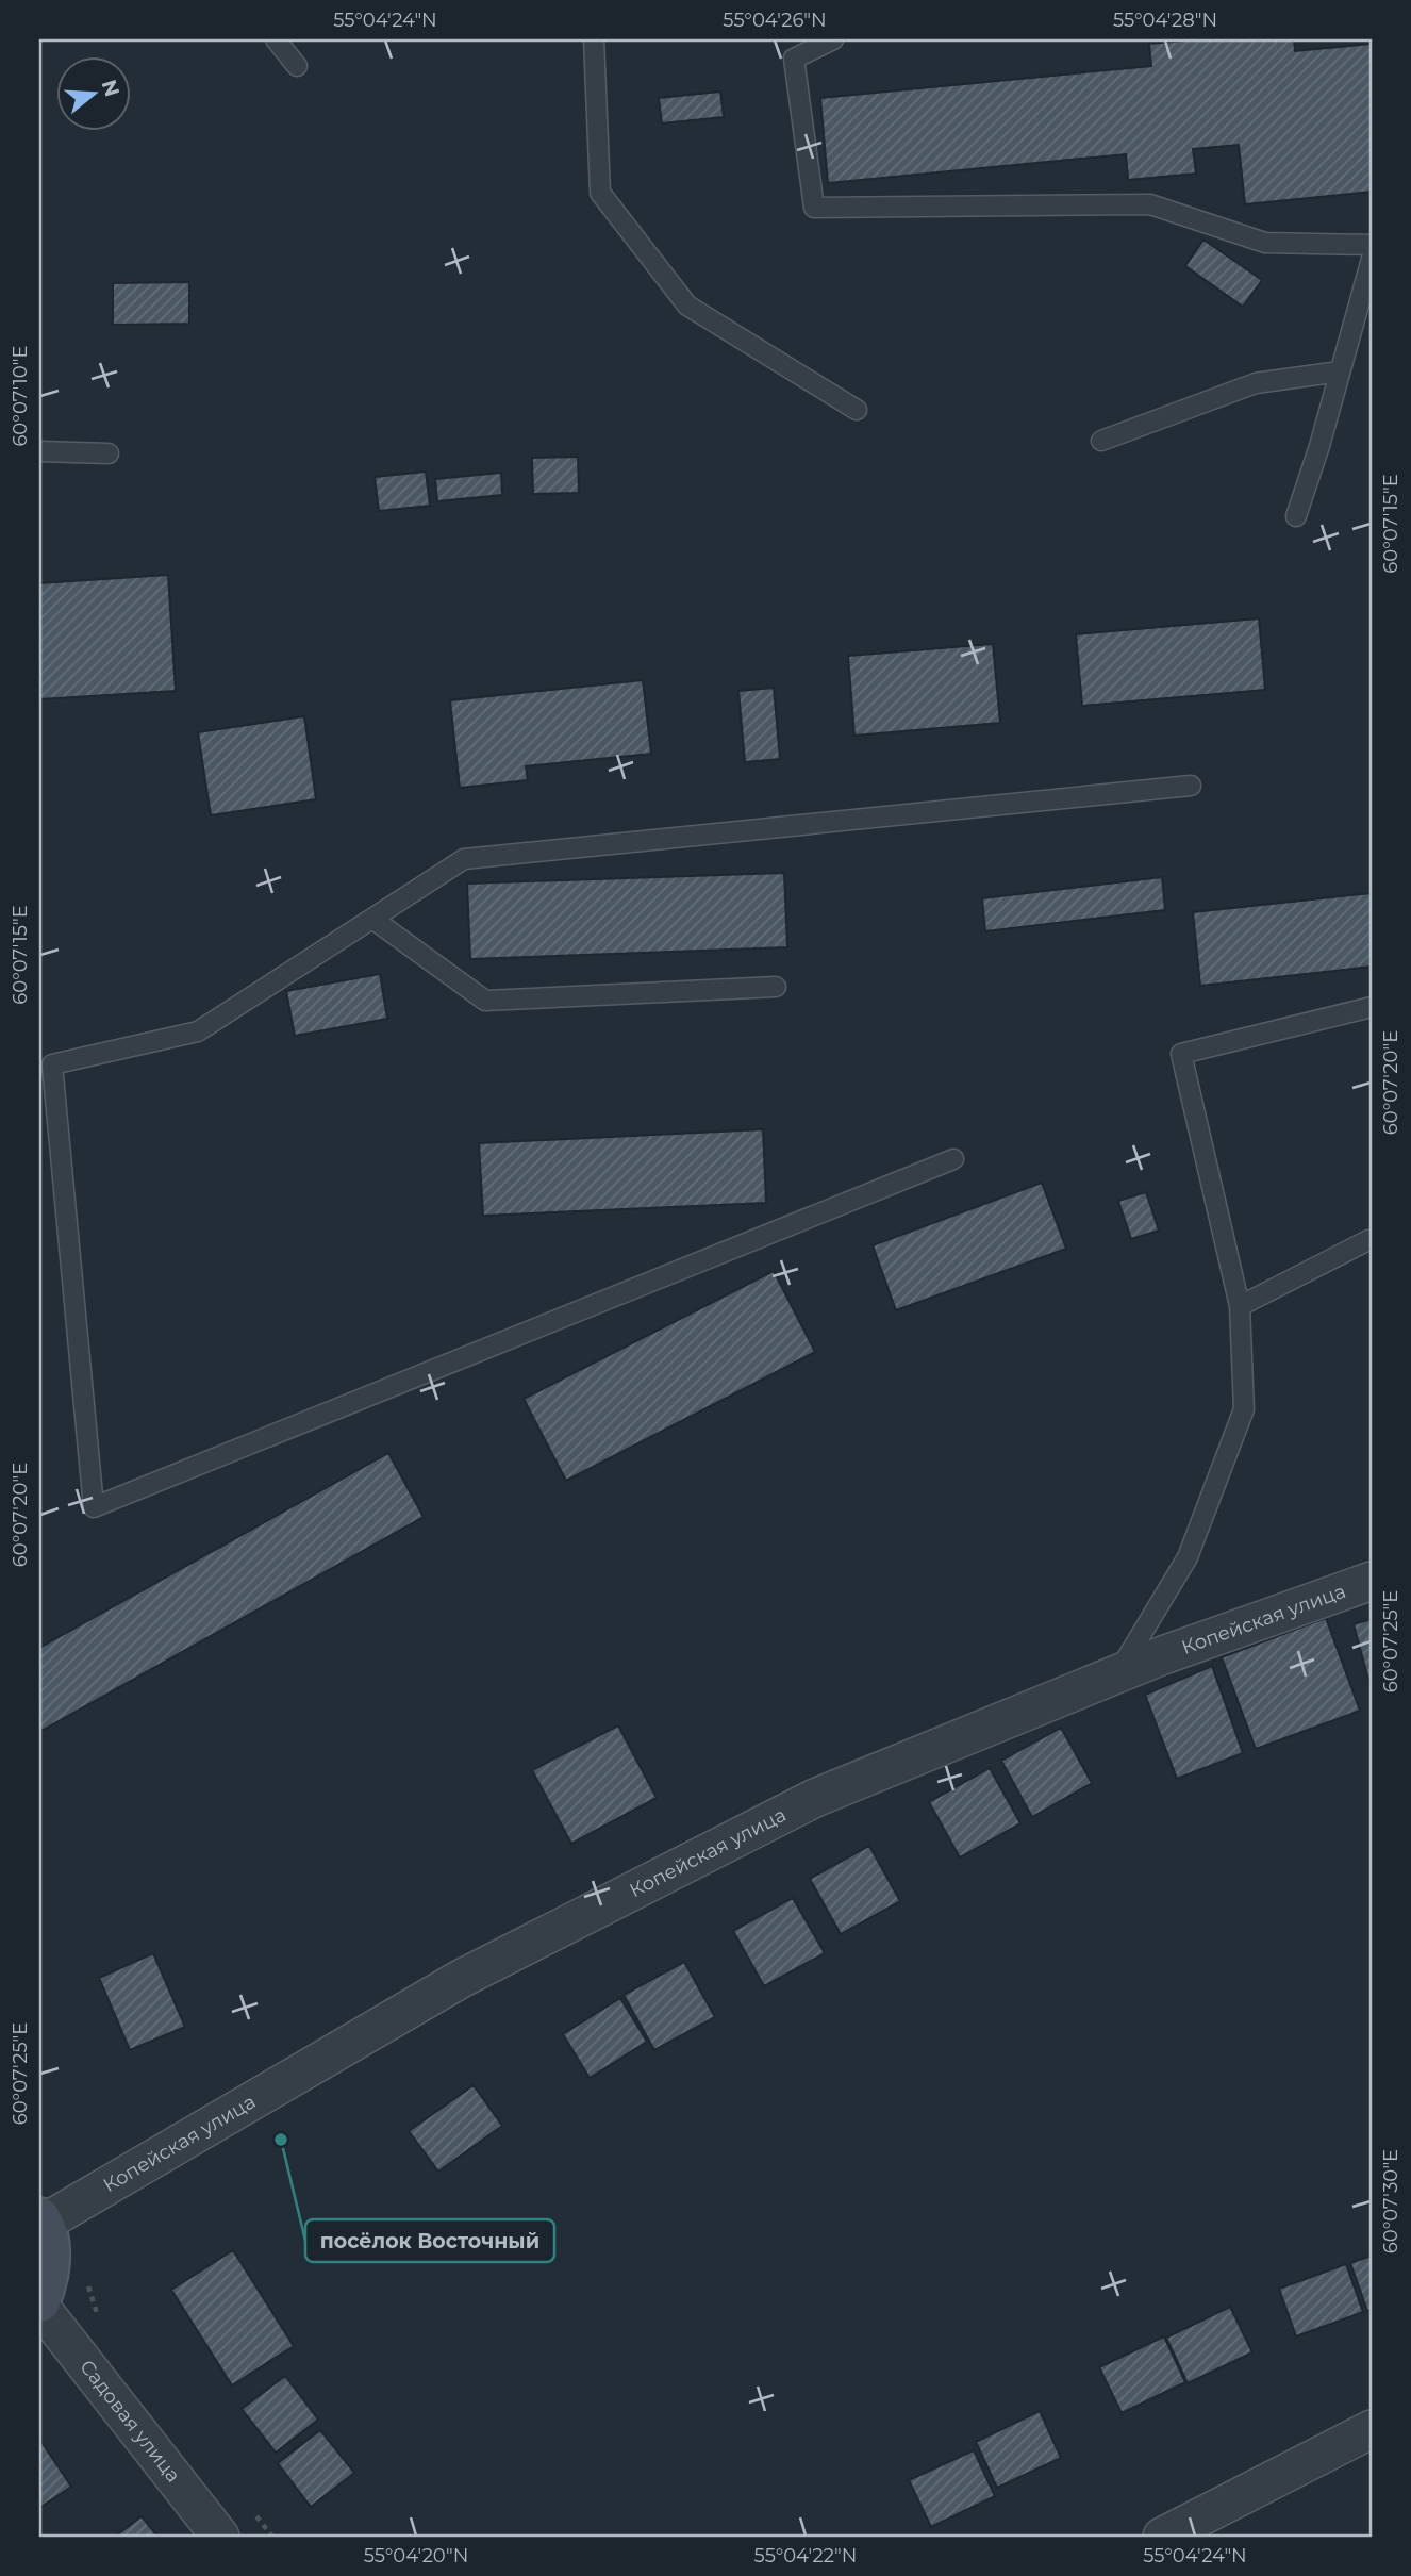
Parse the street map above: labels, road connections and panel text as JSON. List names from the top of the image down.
{
  "streets": {
    "street": ["Копейская улица", "Садовая улица"]
  },
  "places": ["посёлок Восточный"],
  "north": "right",
  "coordinates": [
    "55°04'24\"N",
    "55°04'26\"N",
    "55°04'28\"N",
    "60°07'10\"E",
    "60°07'15\"E",
    "60°07'20\"E",
    "60°07'25\"E",
    "60°07'30\"E",
    "55°04'20\"N",
    "55°04'22\"N"
  ]
}
